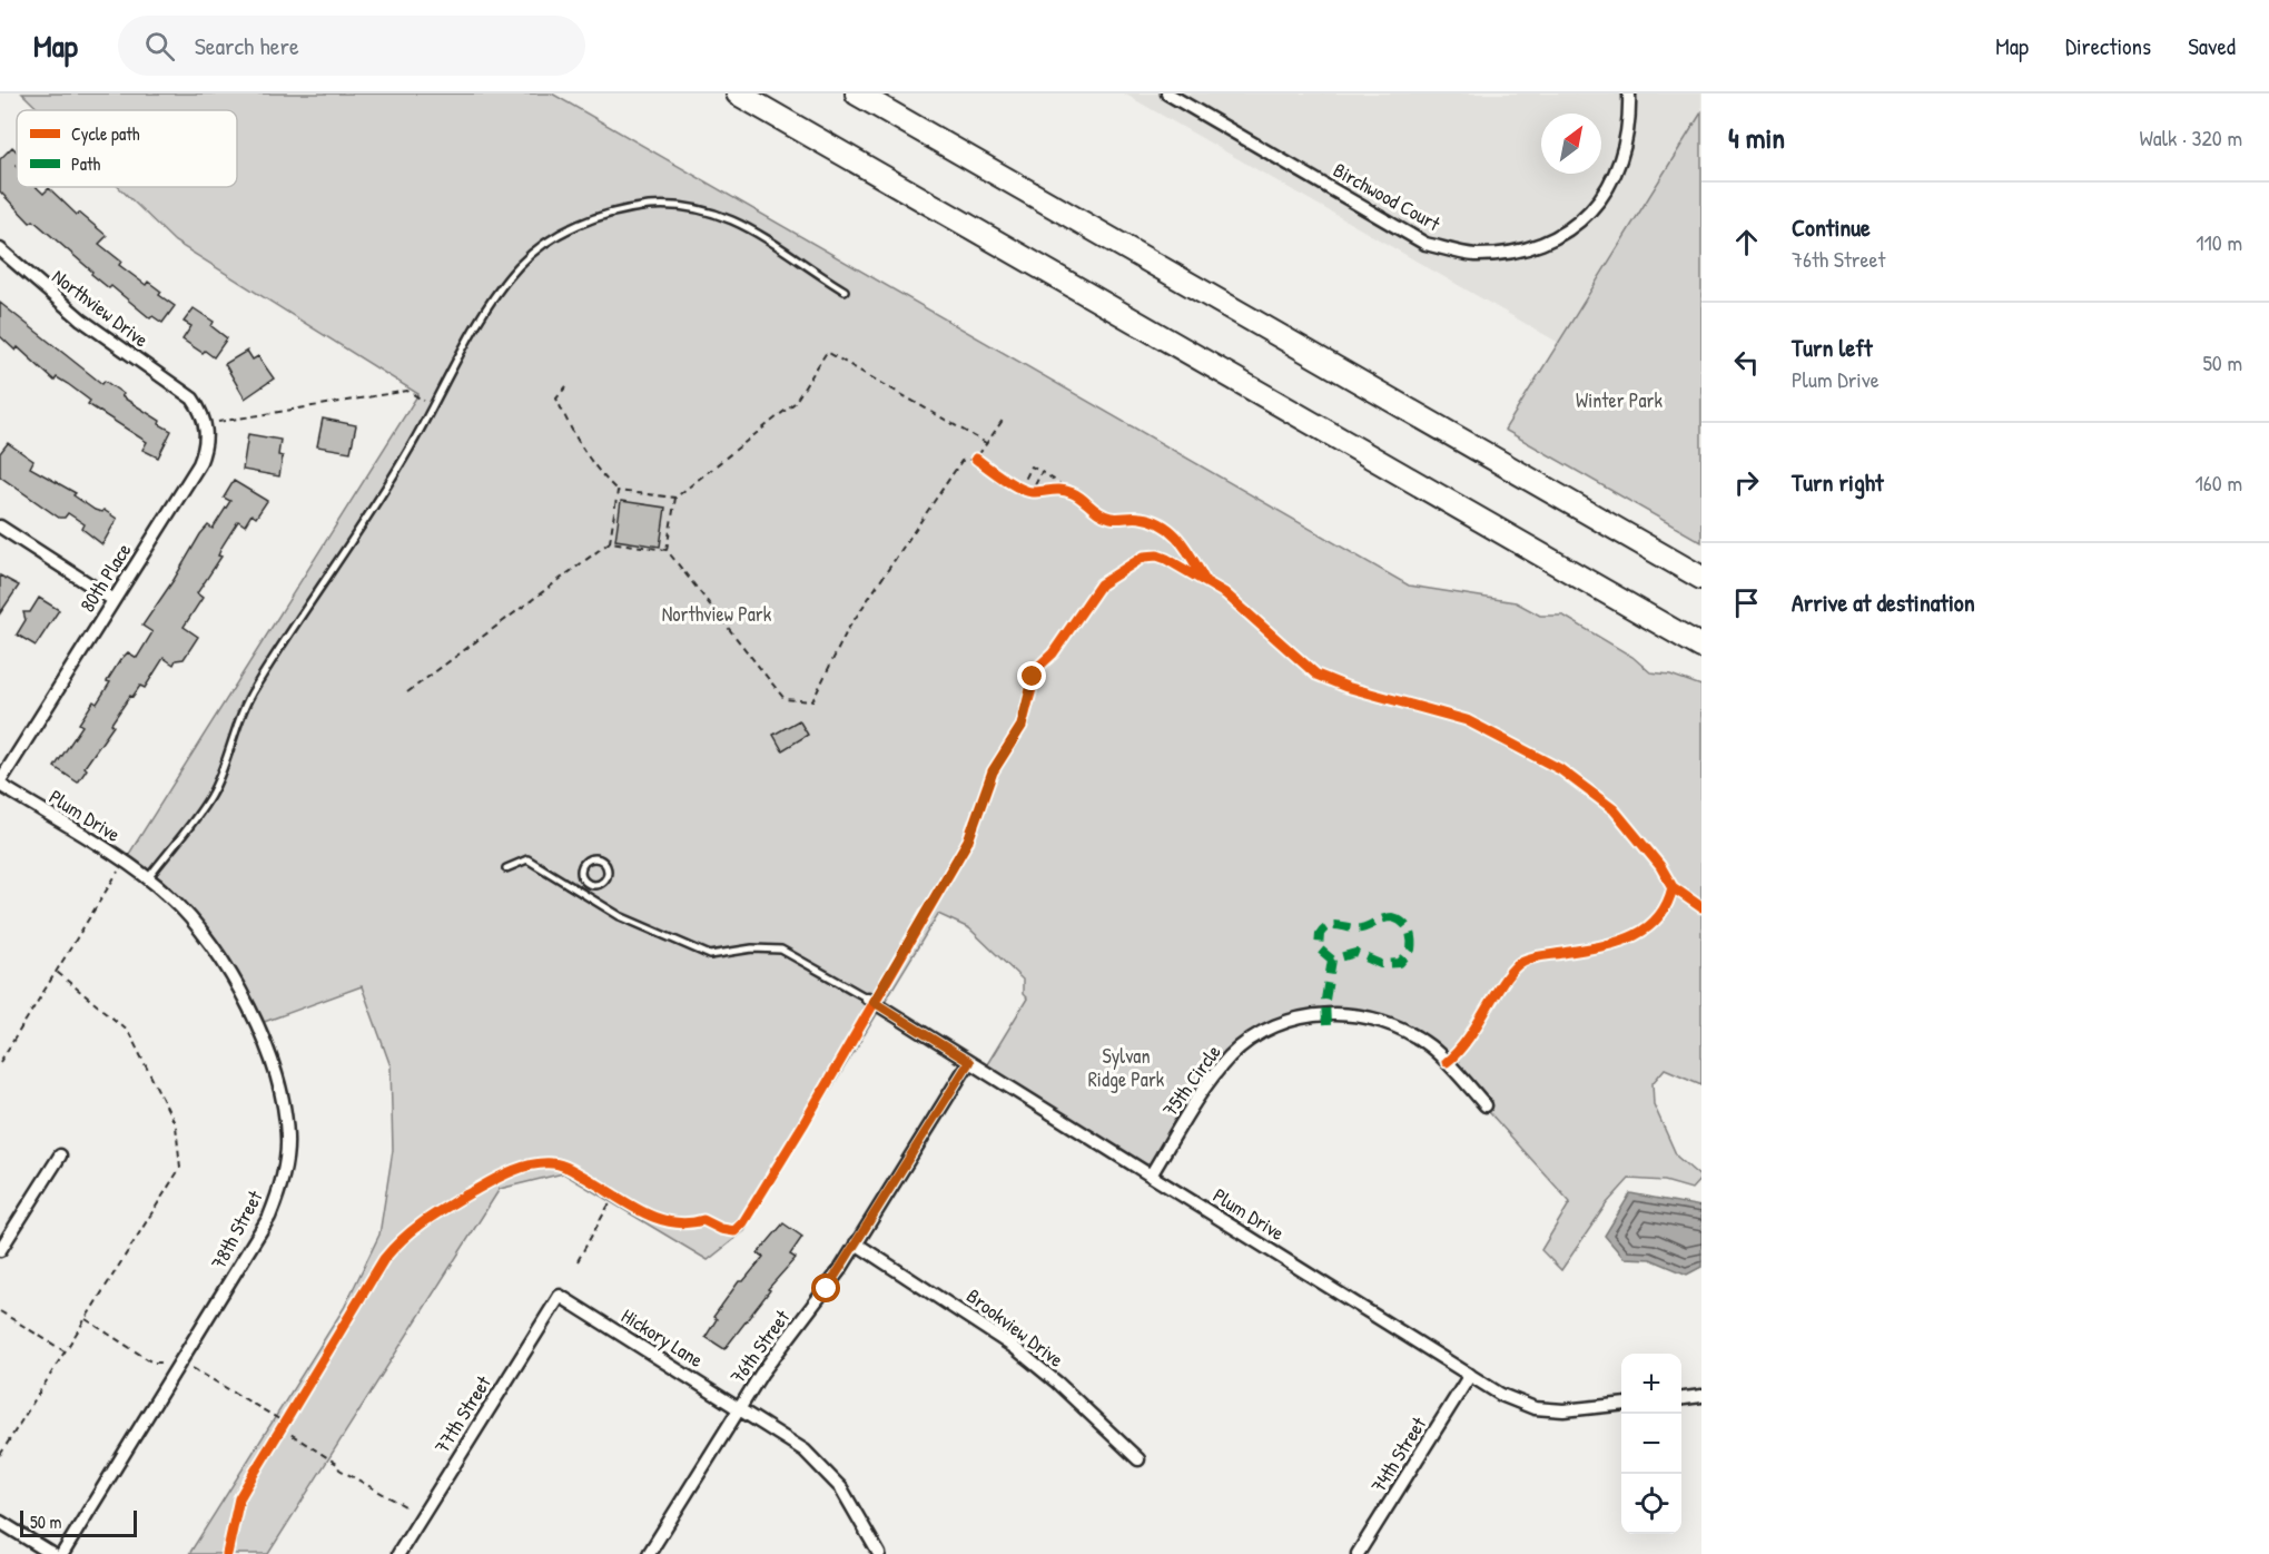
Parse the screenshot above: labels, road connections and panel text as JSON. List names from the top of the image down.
{
  "streets": {
    "street": [
      "Birchwood Court",
      "Northview Drive",
      "80th Place",
      "Plum Drive",
      "75th Circle",
      "78th Street",
      "Brookview Drive",
      "Hickory Lane",
      "76th Street",
      "77th Street",
      "74th Street"
    ]
  },
  "crossings": [
    ["Northview Drive", "80th Place"],
    ["80th Place", "Plum Drive"],
    ["Plum Drive", "75th Circle"],
    ["Plum Drive", "78th Street"],
    ["Plum Drive", "76th Street"],
    ["Plum Drive", "74th Street"],
    ["Brookview Drive", "76th Street"],
    ["Hickory Lane", "76th Street"],
    ["Hickory Lane", "77th Street"]
  ],
  "parks": ["Winter Park", "Northview Park", "Sylvan Ridge Park"],
  "legend": ["Cycle path", "Path"],
  "scale_bar": "50 m",
  "north": "top right",
  "page": {
    "header": "Map",
    "search": "Search here",
    "nav": ["Map", "Directions", "Saved"],
    "heading": ["4 min", "Walk · 320 m"],
    "list": [
      ["Continue", "76th Street", "110 m"],
      ["Turn left", "Plum Drive", "50 m"],
      ["Turn right", "160 m"],
      "Arrive at destination"
    ],
    "map_buttons": ["+", "−"],
    "scale": "50 m"
  }
}
